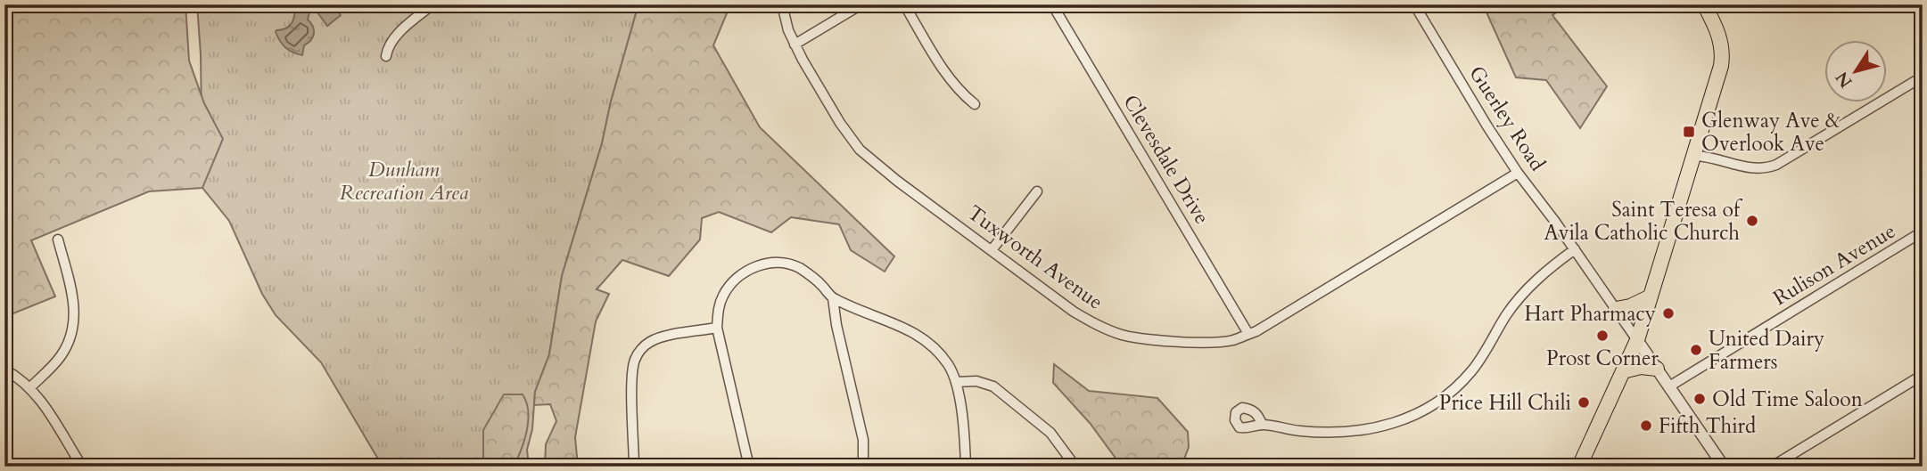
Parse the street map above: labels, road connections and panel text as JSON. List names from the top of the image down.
{
  "streets": {
    "street": [
      "Guerley Road",
      "Clevesdale Drive",
      "Tuxworth Avenue",
      "Rulison Avenue"
    ]
  },
  "crossings": [
    ["Guerley Road", "Tuxworth Avenue"],
    ["Clevesdale Drive", "Tuxworth Avenue"]
  ],
  "parks": ["Dunham Recreation Area"],
  "places": {
    "transit": ["Glenway Ave & Overlook Ave"],
    "other": [
      "Saint Teresa of Avila Catholic Church",
      "Hart Pharmacy",
      "Prost Corner",
      "United Dairy Farmers",
      "Old Time Saloon",
      "Price Hill Chili",
      "Fifth Third"
    ]
  },
  "north": "bottom left"
}
